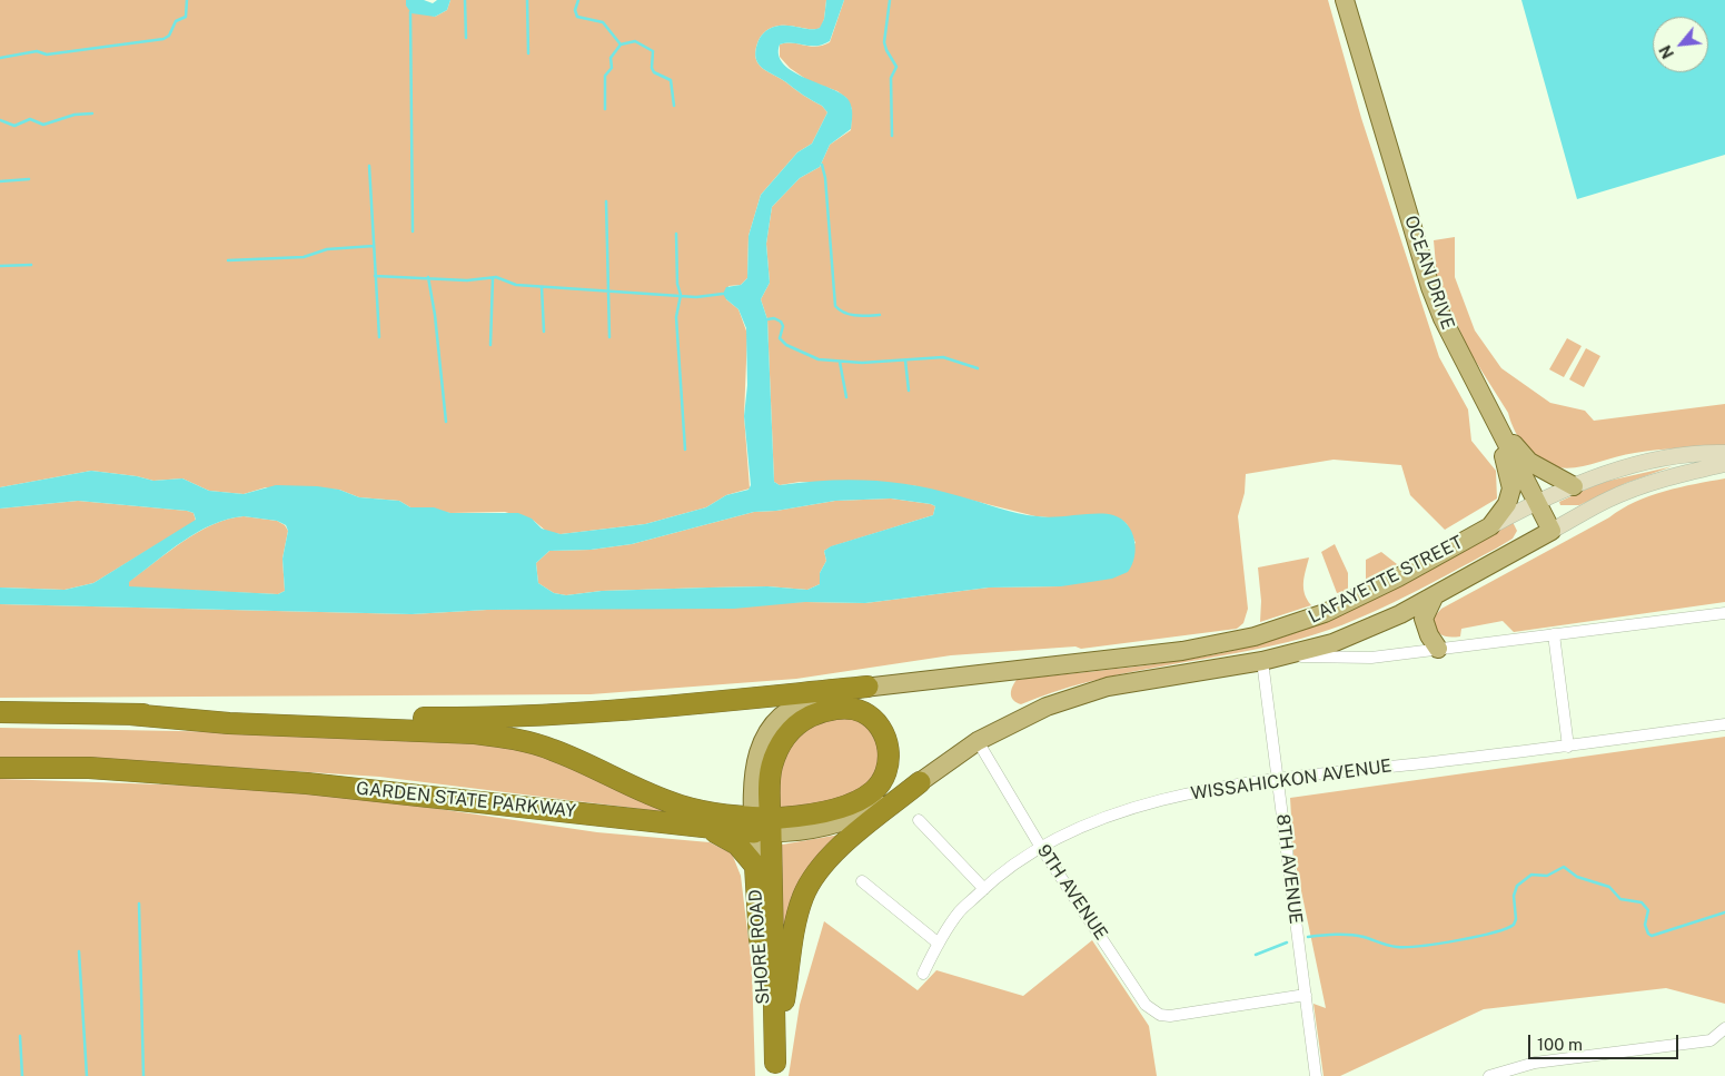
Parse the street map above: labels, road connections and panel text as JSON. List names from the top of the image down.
{
  "streets": {
    "highway": ["GARDEN STATE PARKWAY", "SHORE ROAD"],
    "main road": ["OCEAN DRIVE", "LAFAYETTE STREET"],
    "street": ["WISSAHICKON AVENUE", "8TH AVENUE", "9TH AVENUE"]
  },
  "crossings": [
    ["OCEAN DRIVE", "LAFAYETTE STREET"],
    ["LAFAYETTE STREET", "GARDEN STATE PARKWAY"],
    ["LAFAYETTE STREET", "8TH AVENUE"],
    ["LAFAYETTE STREET", "9TH AVENUE"],
    ["LAFAYETTE STREET", "SHORE ROAD"],
    ["WISSAHICKON AVENUE", "8TH AVENUE"],
    ["WISSAHICKON AVENUE", "9TH AVENUE"],
    ["GARDEN STATE PARKWAY", "SHORE ROAD"],
    ["8TH AVENUE", "9TH AVENUE"]
  ],
  "scale_bar": "100 m",
  "north": "bottom left"
}
